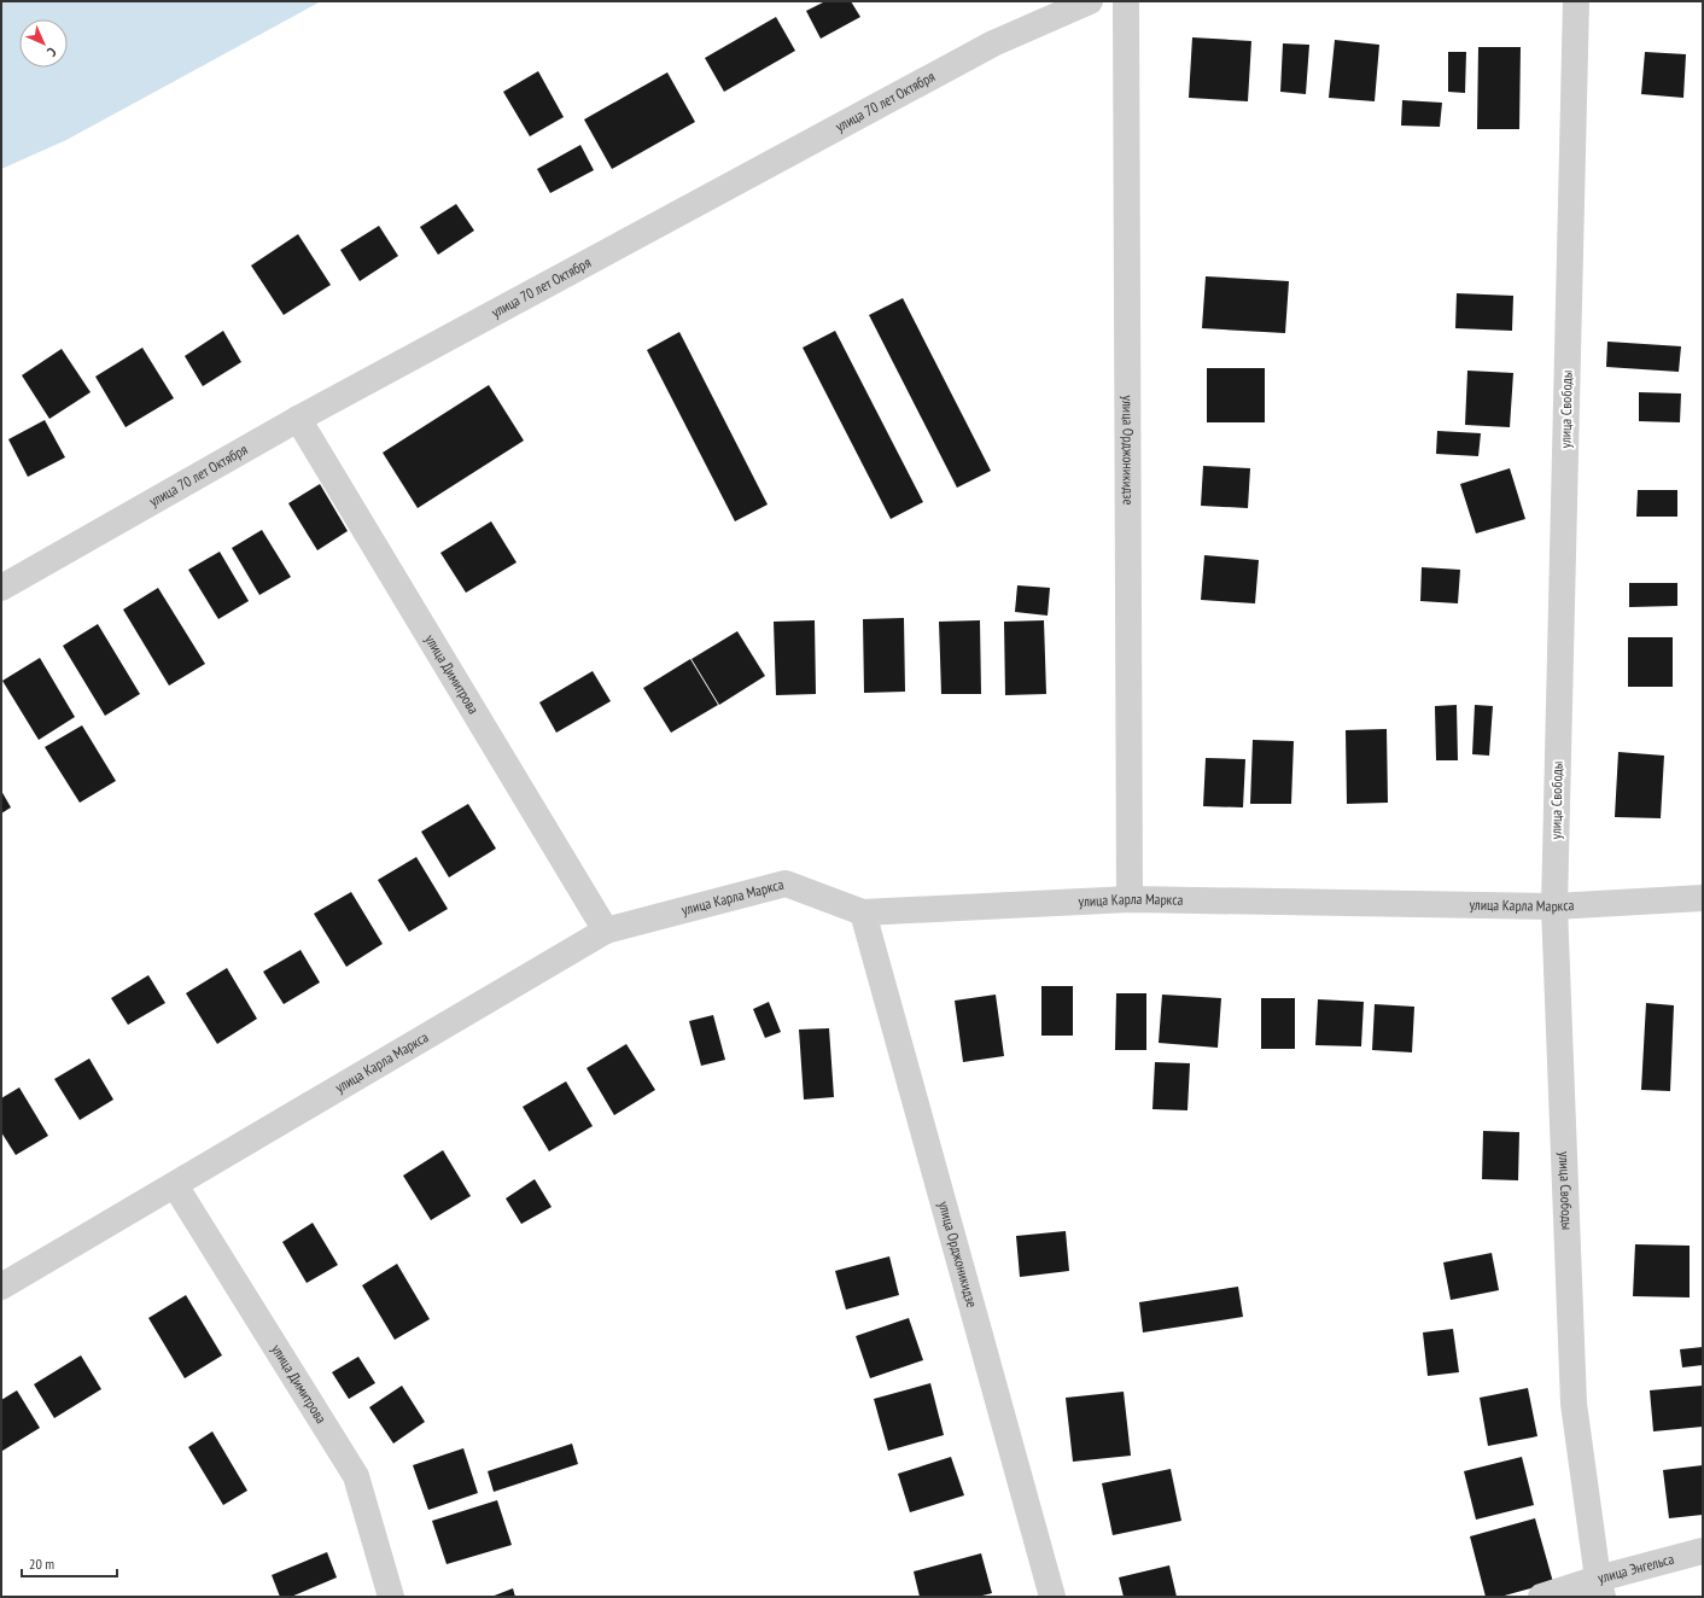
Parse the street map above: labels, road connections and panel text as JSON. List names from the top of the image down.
{
  "streets": {
    "street": [
      "улица 70 лет Октября",
      "улица Свободы",
      "улица Орджоникидзе",
      "улица Димитрова",
      "улица Карла Маркса",
      "улица Энгельса"
    ]
  },
  "crossings": [
    ["улица 70 лет Октября", "улица Димитрова"],
    ["улица Свободы", "улица Карла Маркса"],
    ["улица Свободы", "улица Энгельса"],
    ["улица Орджоникидзе", "улица Карла Маркса"],
    ["улица Димитрова", "улица Карла Маркса"]
  ],
  "scale_bar": "20 m",
  "north": "bottom right"
}
